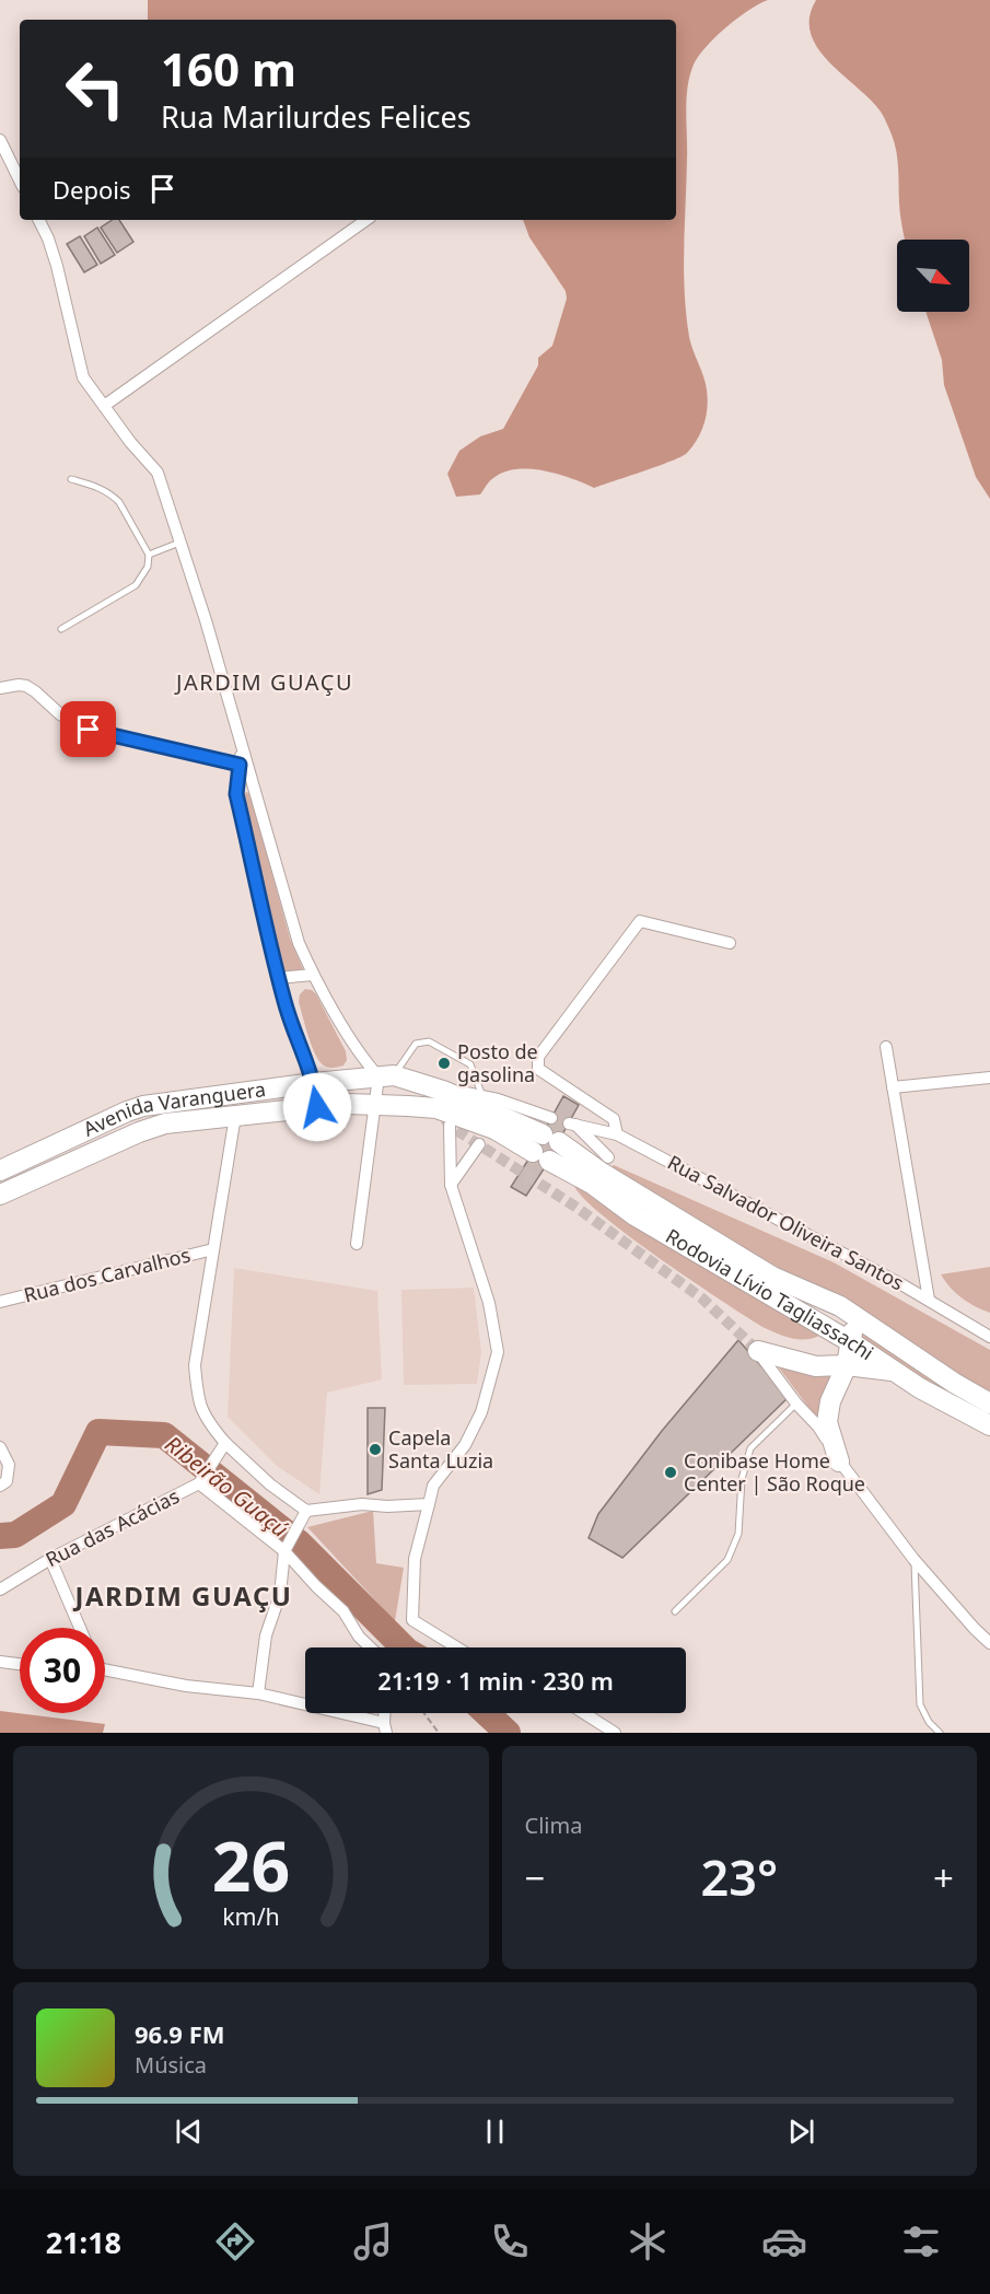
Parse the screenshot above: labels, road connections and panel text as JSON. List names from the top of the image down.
{
  "streets": {
    "highway": ["Avenida Varanguera", "Rodovia Lívio Tagliassachi"],
    "street": ["Rua Salvador Oliveira Santos", "Rua dos Carvalhos", "Rua das Acácias"]
  },
  "crossings": [
    ["Avenida Varanguera", "Rua dos Carvalhos"],
    ["Avenida Varanguera", "Rodovia Lívio Tagliassachi"],
    ["Rua Salvador Oliveira Santos", "Rodovia Lívio Tagliassachi"],
    ["Rua dos Carvalhos", "Rua das Acácias"]
  ],
  "districts": ["JARDIM GUAÇU", "JARDIM GUAÇU"],
  "water": ["Ribeirão Guaçú"],
  "places": ["Posto de gasolina", "Capela Santa Luzia", "Conibase Home Center | São Roque"],
  "north": "bottom right",
  "page": {
    "turn": ["160 m", "Rua Marilurdes Felices"],
    "then": "Depois",
    "limit": "30",
    "trip": "21:19 · 1 min · 230 m",
    "tile": "Clima",
    "heat": ["−", "23°", "+"],
    "song": ["96.9 FM", "Música"],
    "tabs": "21:18",
    "gauge": ["26", "km/h"]
  }
}
